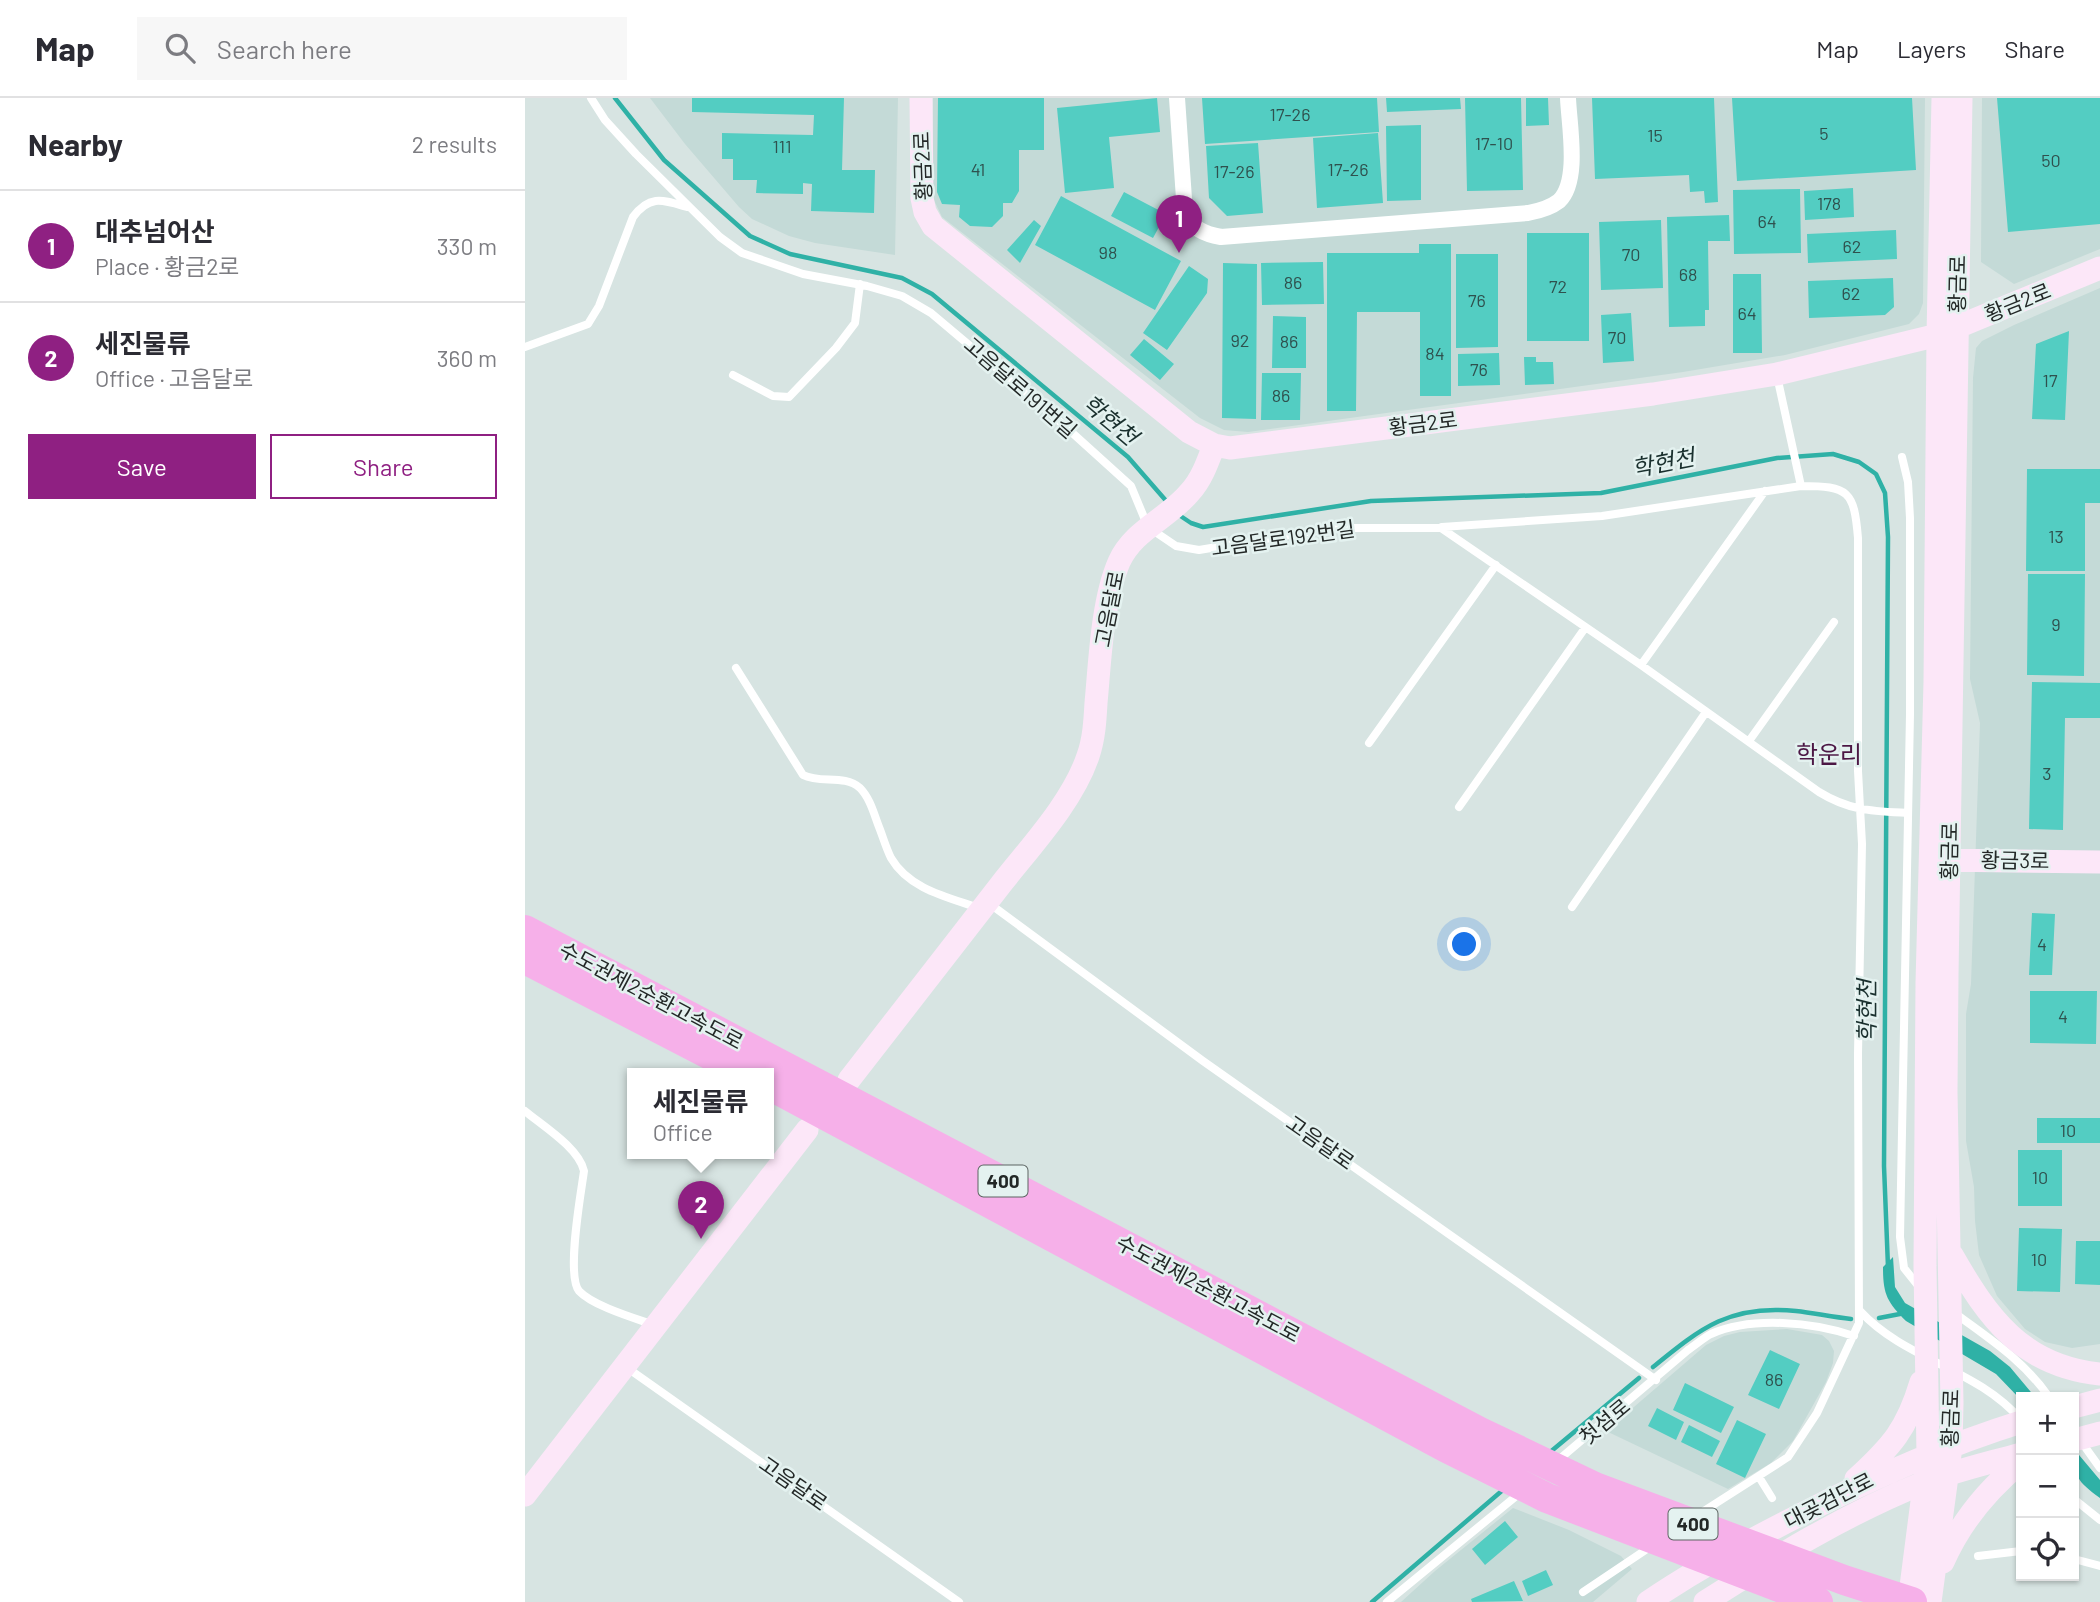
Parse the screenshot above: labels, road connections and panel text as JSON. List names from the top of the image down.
{
  "streets": {
    "highway": ["수도권제2순환고속도로", "400"],
    "street": [
      "황금2로",
      "황금로",
      "고음달로",
      "황금3로",
      "대곶검단로"
    ],
    "lane": ["고음달로191번길", "고음달로192번길", "첫섬로"]
  },
  "crossings": [
    ["황금2로", "황금로"],
    ["황금2로", "고음달로"],
    ["황금로", "황금3로"],
    ["황금로", "수도권제2순환고속도로"],
    ["황금로", "대곶검단로"],
    ["고음달로191번길", "고음달로192번길"],
    ["고음달로191번길", "고음달로"],
    ["고음달로192번길", "고음달로"],
    ["고음달로192번길", "첫섬로"],
    ["고음달로", "첫섬로"]
  ],
  "districts": ["학운리"],
  "water": ["학현천"],
  "house_numbers": [
    "17-26",
    "5",
    "15",
    "17-10",
    "111",
    "50",
    "41",
    "17-26",
    "17-26",
    "178",
    "64",
    "62",
    "98",
    "70",
    "68",
    "86",
    "72",
    "62",
    "76",
    "64",
    "70",
    "92",
    "86",
    "84",
    "76",
    "17",
    "86",
    "13",
    "9",
    "3",
    "4",
    "4",
    "10",
    "10",
    "10",
    "86"
  ],
  "page": {
    "header": "Map",
    "search": "Search here",
    "nav": ["Map", "Layers", "Share"],
    "heading": ["Nearby", "2 results"],
    "list": [
      {
        "mark": "1",
        "name": "대추넘어산",
        "note": "Place · 황금2로",
        "value": "330 m"
      },
      {
        "mark": "2",
        "name": "세진물류",
        "note": "Office · 고음달로",
        "value": "360 m"
      }
    ],
    "pins": ["1", "2"],
    "buttons": ["Save", "Share"],
    "popup": ["세진물류", "Office"],
    "map_buttons": ["+", "−"]
  }
}
